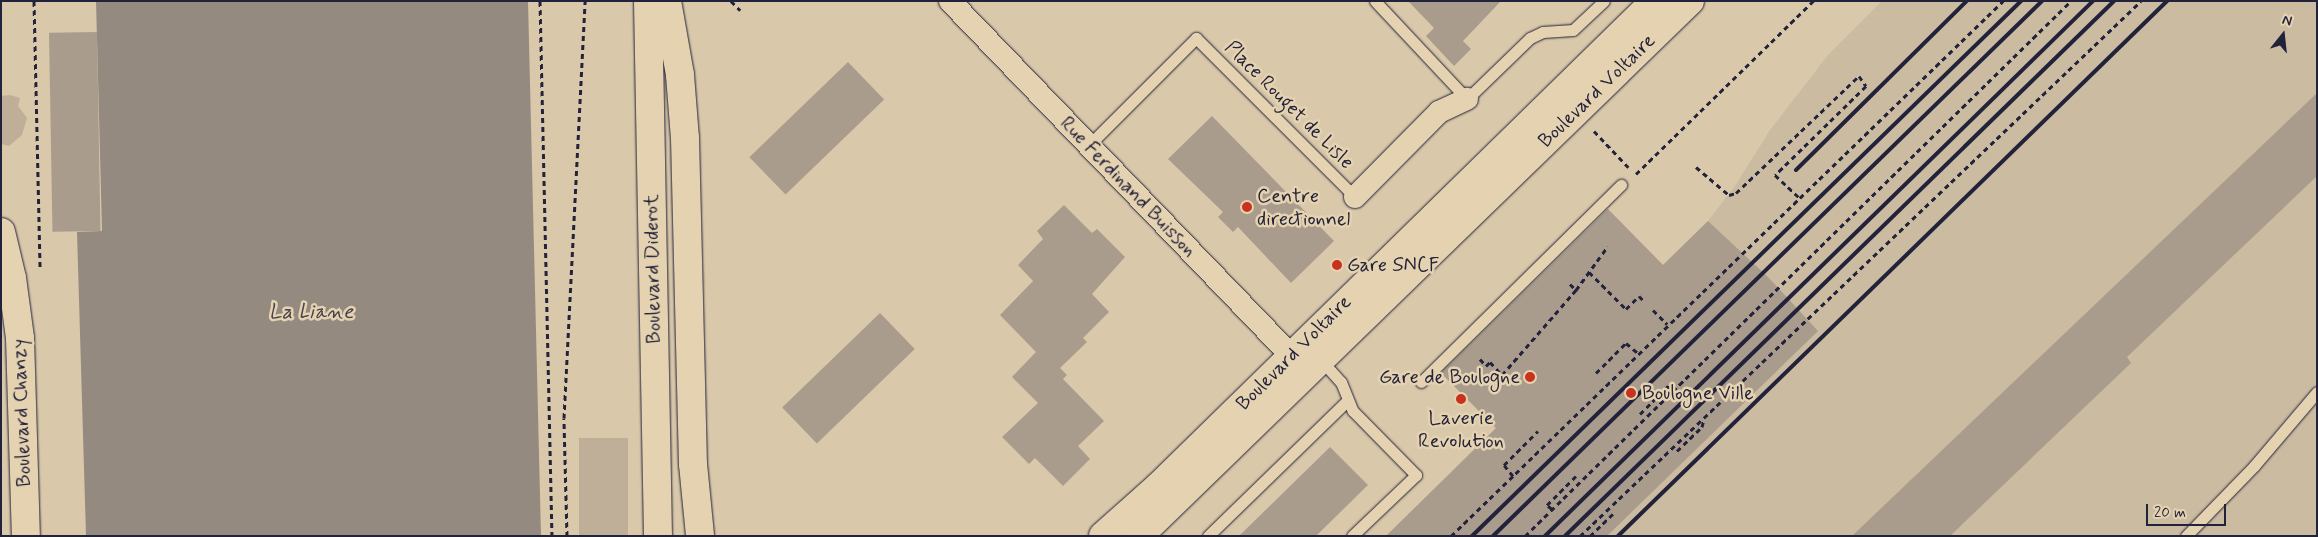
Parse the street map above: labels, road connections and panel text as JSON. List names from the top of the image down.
{
  "streets": {
    "street": [
      "Boulevard Voltaire",
      "Rue Ferdinand Buisson",
      "Boulevard Diderot",
      "Boulevard Chanzy"
    ],
    "lane": ["Place Rouget de Lisle"]
  },
  "crossings": [
    ["Boulevard Voltaire", "Rue Ferdinand Buisson"],
    ["Place Rouget de Lisle", "Rue Ferdinand Buisson"]
  ],
  "water": ["La Liane"],
  "places": [
    "Centre directionnel",
    "Gare SNCF",
    "Gare de Boulogne",
    "Boulogne Ville",
    "Laverie Revolution"
  ],
  "scale_bar": "20 m",
  "north": "top"
}
